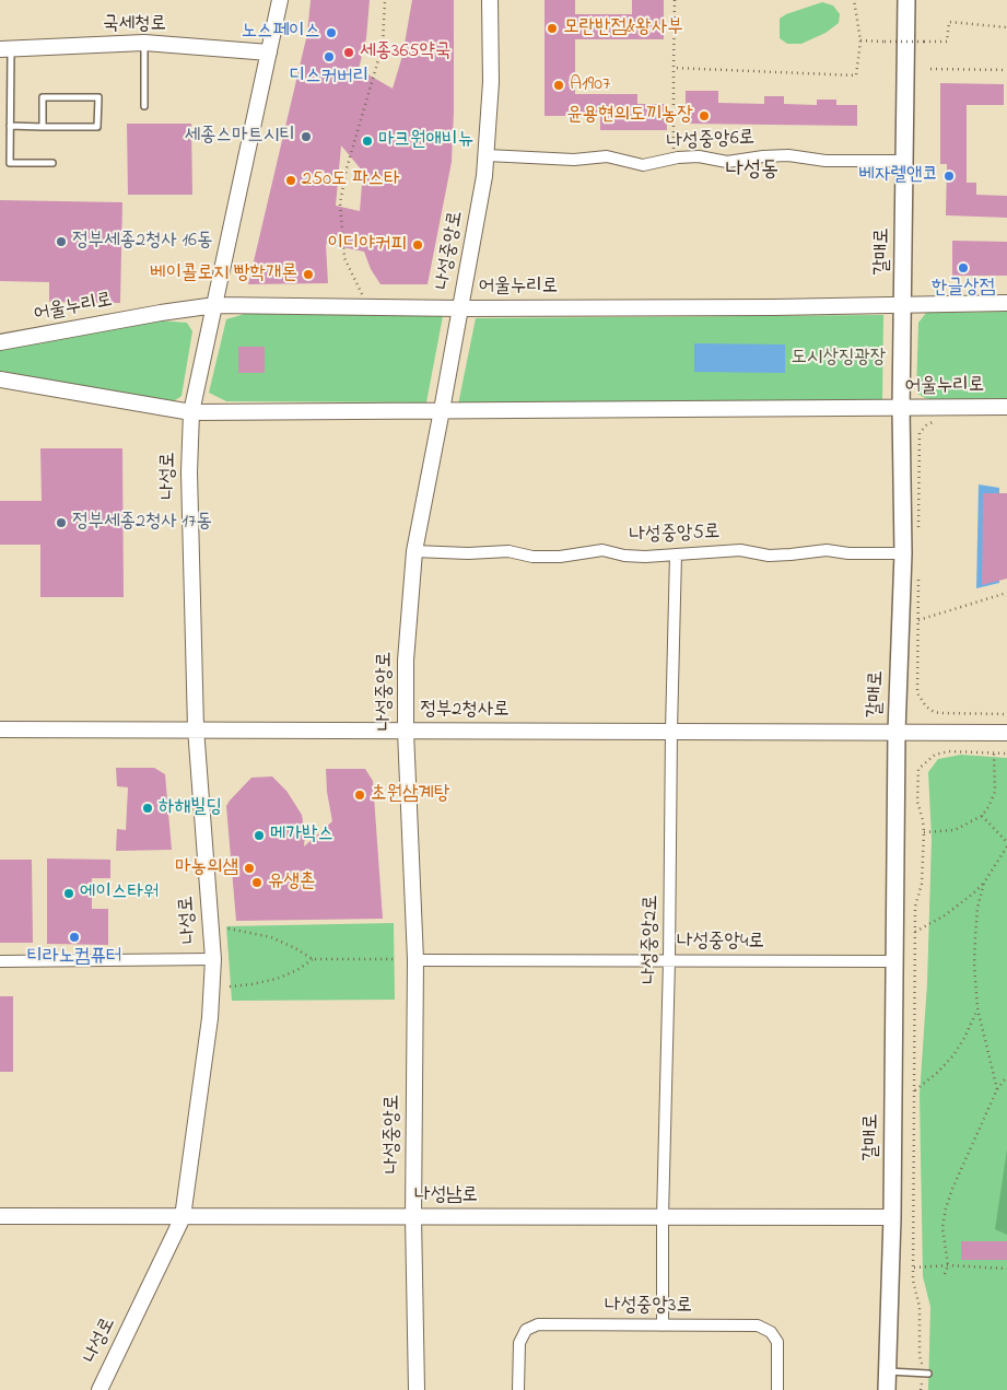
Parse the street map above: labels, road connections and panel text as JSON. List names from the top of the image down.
{
  "streets": {
    "main road": ["갈매로"],
    "street": [
      "국세청로",
      "나성중앙6로",
      "나성중앙로",
      "어울누리로",
      "나성로",
      "나성중앙5로",
      "정부2청사로",
      "나성중앙2로",
      "나성중앙4로",
      "나성남로",
      "나성중앙3로"
    ]
  },
  "crossings": [
    ["국세청로", "나성로"],
    ["나성중앙6로", "나성중앙로"],
    ["나성중앙6로", "갈매로"],
    ["나성중앙로", "어울누리로"],
    ["나성중앙로", "나성중앙5로"],
    ["나성중앙로", "정부2청사로"],
    ["나성중앙로", "나성중앙4로"],
    ["나성중앙로", "나성남로"],
    ["갈매로", "어울누리로"],
    ["갈매로", "나성중앙5로"],
    ["갈매로", "정부2청사로"],
    ["갈매로", "나성중앙4로"],
    ["갈매로", "나성남로"],
    ["어울누리로", "나성로"],
    ["나성로", "정부2청사로"],
    ["나성로", "나성남로"],
    ["나성중앙5로", "나성중앙2로"],
    ["정부2청사로", "나성중앙2로"],
    ["나성중앙2로", "나성중앙4로"],
    ["나성중앙2로", "나성남로"],
    ["나성중앙2로", "나성중앙3로"]
  ],
  "districts": ["나성동"],
  "parks": ["도시상징광장"],
  "places": [
    "모란반점&왕사부",
    "노스페이스",
    "세종365약국",
    "디스커버리",
    "A1907",
    "윤용현의도끼농장",
    "세종스마트시티",
    "마크원애비뉴",
    "베자렐앤코",
    "250도 파스타",
    "정부세종2청사 16동",
    "이디야커피",
    "한글상점",
    "베이콜로지 빵학개론",
    "정부세종2청사 17동",
    "초원삼계탕",
    "하해빌딩",
    "메가박스",
    "마농의샘",
    "유생촌",
    "에이스타워",
    "티라노컴퓨터"
  ]
}
